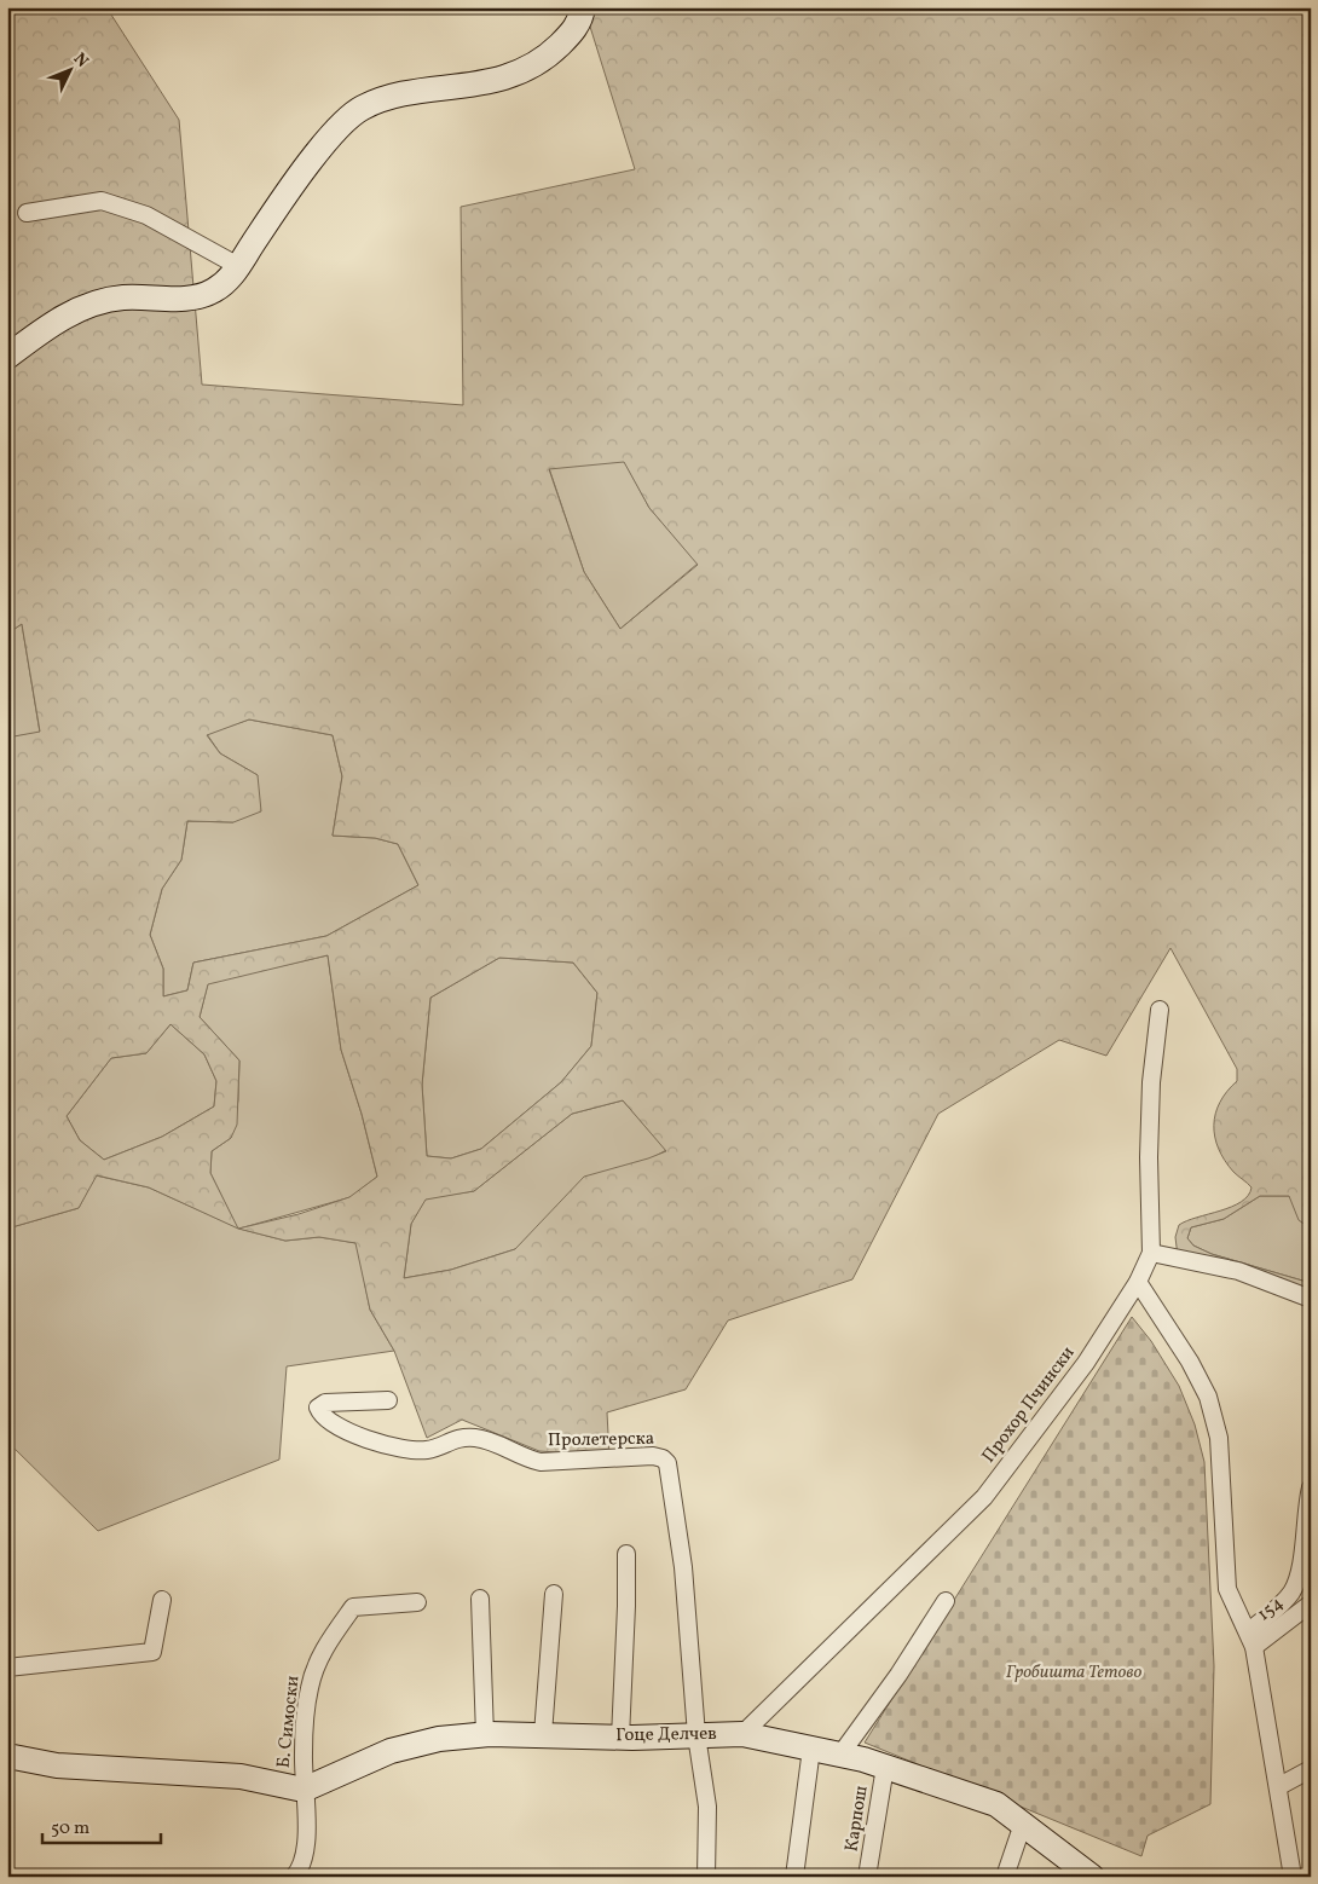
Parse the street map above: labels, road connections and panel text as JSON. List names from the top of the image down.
{
  "streets": {
    "street": [
      "Прохор Пчински",
      "Пролетерска",
      "154",
      "Б. Симоски",
      "Гоце Делчев",
      "Карпош"
    ]
  },
  "crossings": [
    ["Прохор Пчински", "Гоце Делчев"],
    ["Пролетерска", "Гоце Делчев"],
    ["Б. Симоски", "Гоце Делчев"],
    ["Гоце Делчев", "Карпош"]
  ],
  "parks": ["Гробишта Тетово"],
  "scale_bar": "50 m",
  "north": "top right"
}
